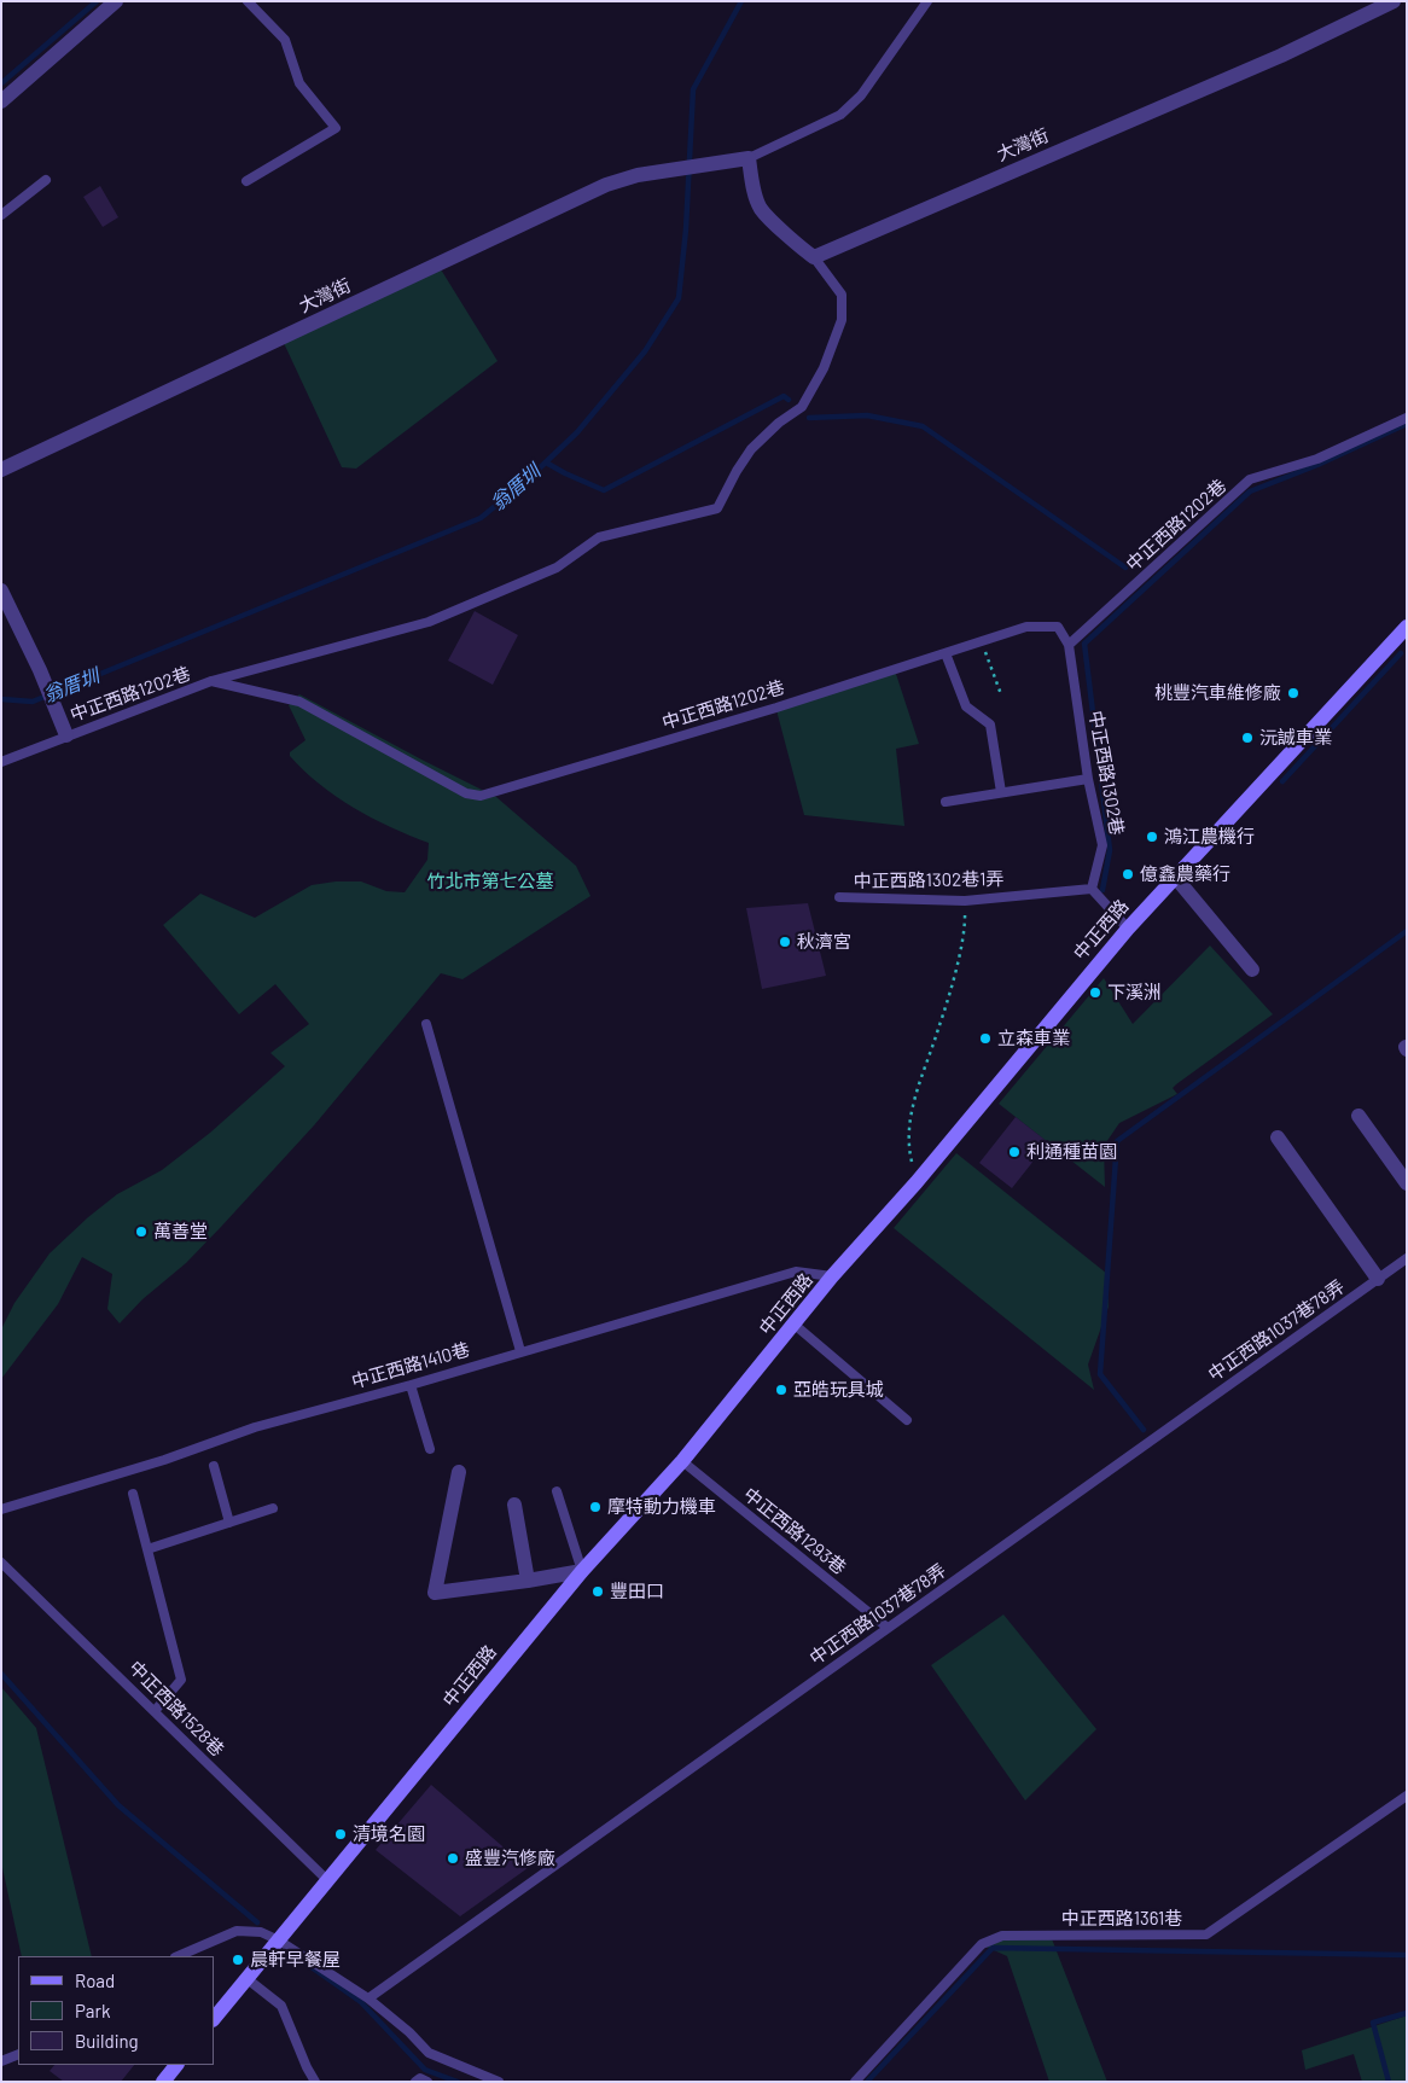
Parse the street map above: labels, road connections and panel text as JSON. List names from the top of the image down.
{
  "streets": {
    "main road": ["中正西路"],
    "street": ["大灣街"],
    "lane": [
      "中正西路1202巷",
      "中正西路1302巷",
      "中正西路1302巷1弄",
      "中正西路1037巷78弄",
      "中正西路1410巷",
      "中正西路1293巷",
      "中正西路1528巷",
      "中正西路1361巷"
    ]
  },
  "crossings": [
    ["中正西路1202巷", "中正西路1302巷"],
    ["中正西路1302巷", "中正西路1302巷1弄"],
    ["中正西路", "中正西路1410巷"],
    ["中正西路", "中正西路1293巷"],
    ["中正西路", "中正西路1528巷"],
    ["中正西路1037巷78弄", "中正西路1293巷"]
  ],
  "water": ["翁厝圳"],
  "parks": ["竹北市第七公墓"],
  "places": [
    "桃豐汽車維修廠",
    "沅誠車業",
    "鴻江農機行",
    "億鑫農藥行",
    "秋濟宮",
    "下溪洲",
    "立森車業",
    "利通種苗園",
    "萬善堂",
    "亞皓玩具城",
    "摩特動力機車",
    "豐田口",
    "清境名園",
    "盛豐汽修廠",
    "晨軒早餐屋"
  ],
  "legend": ["Road", "Park", "Building"]
}
